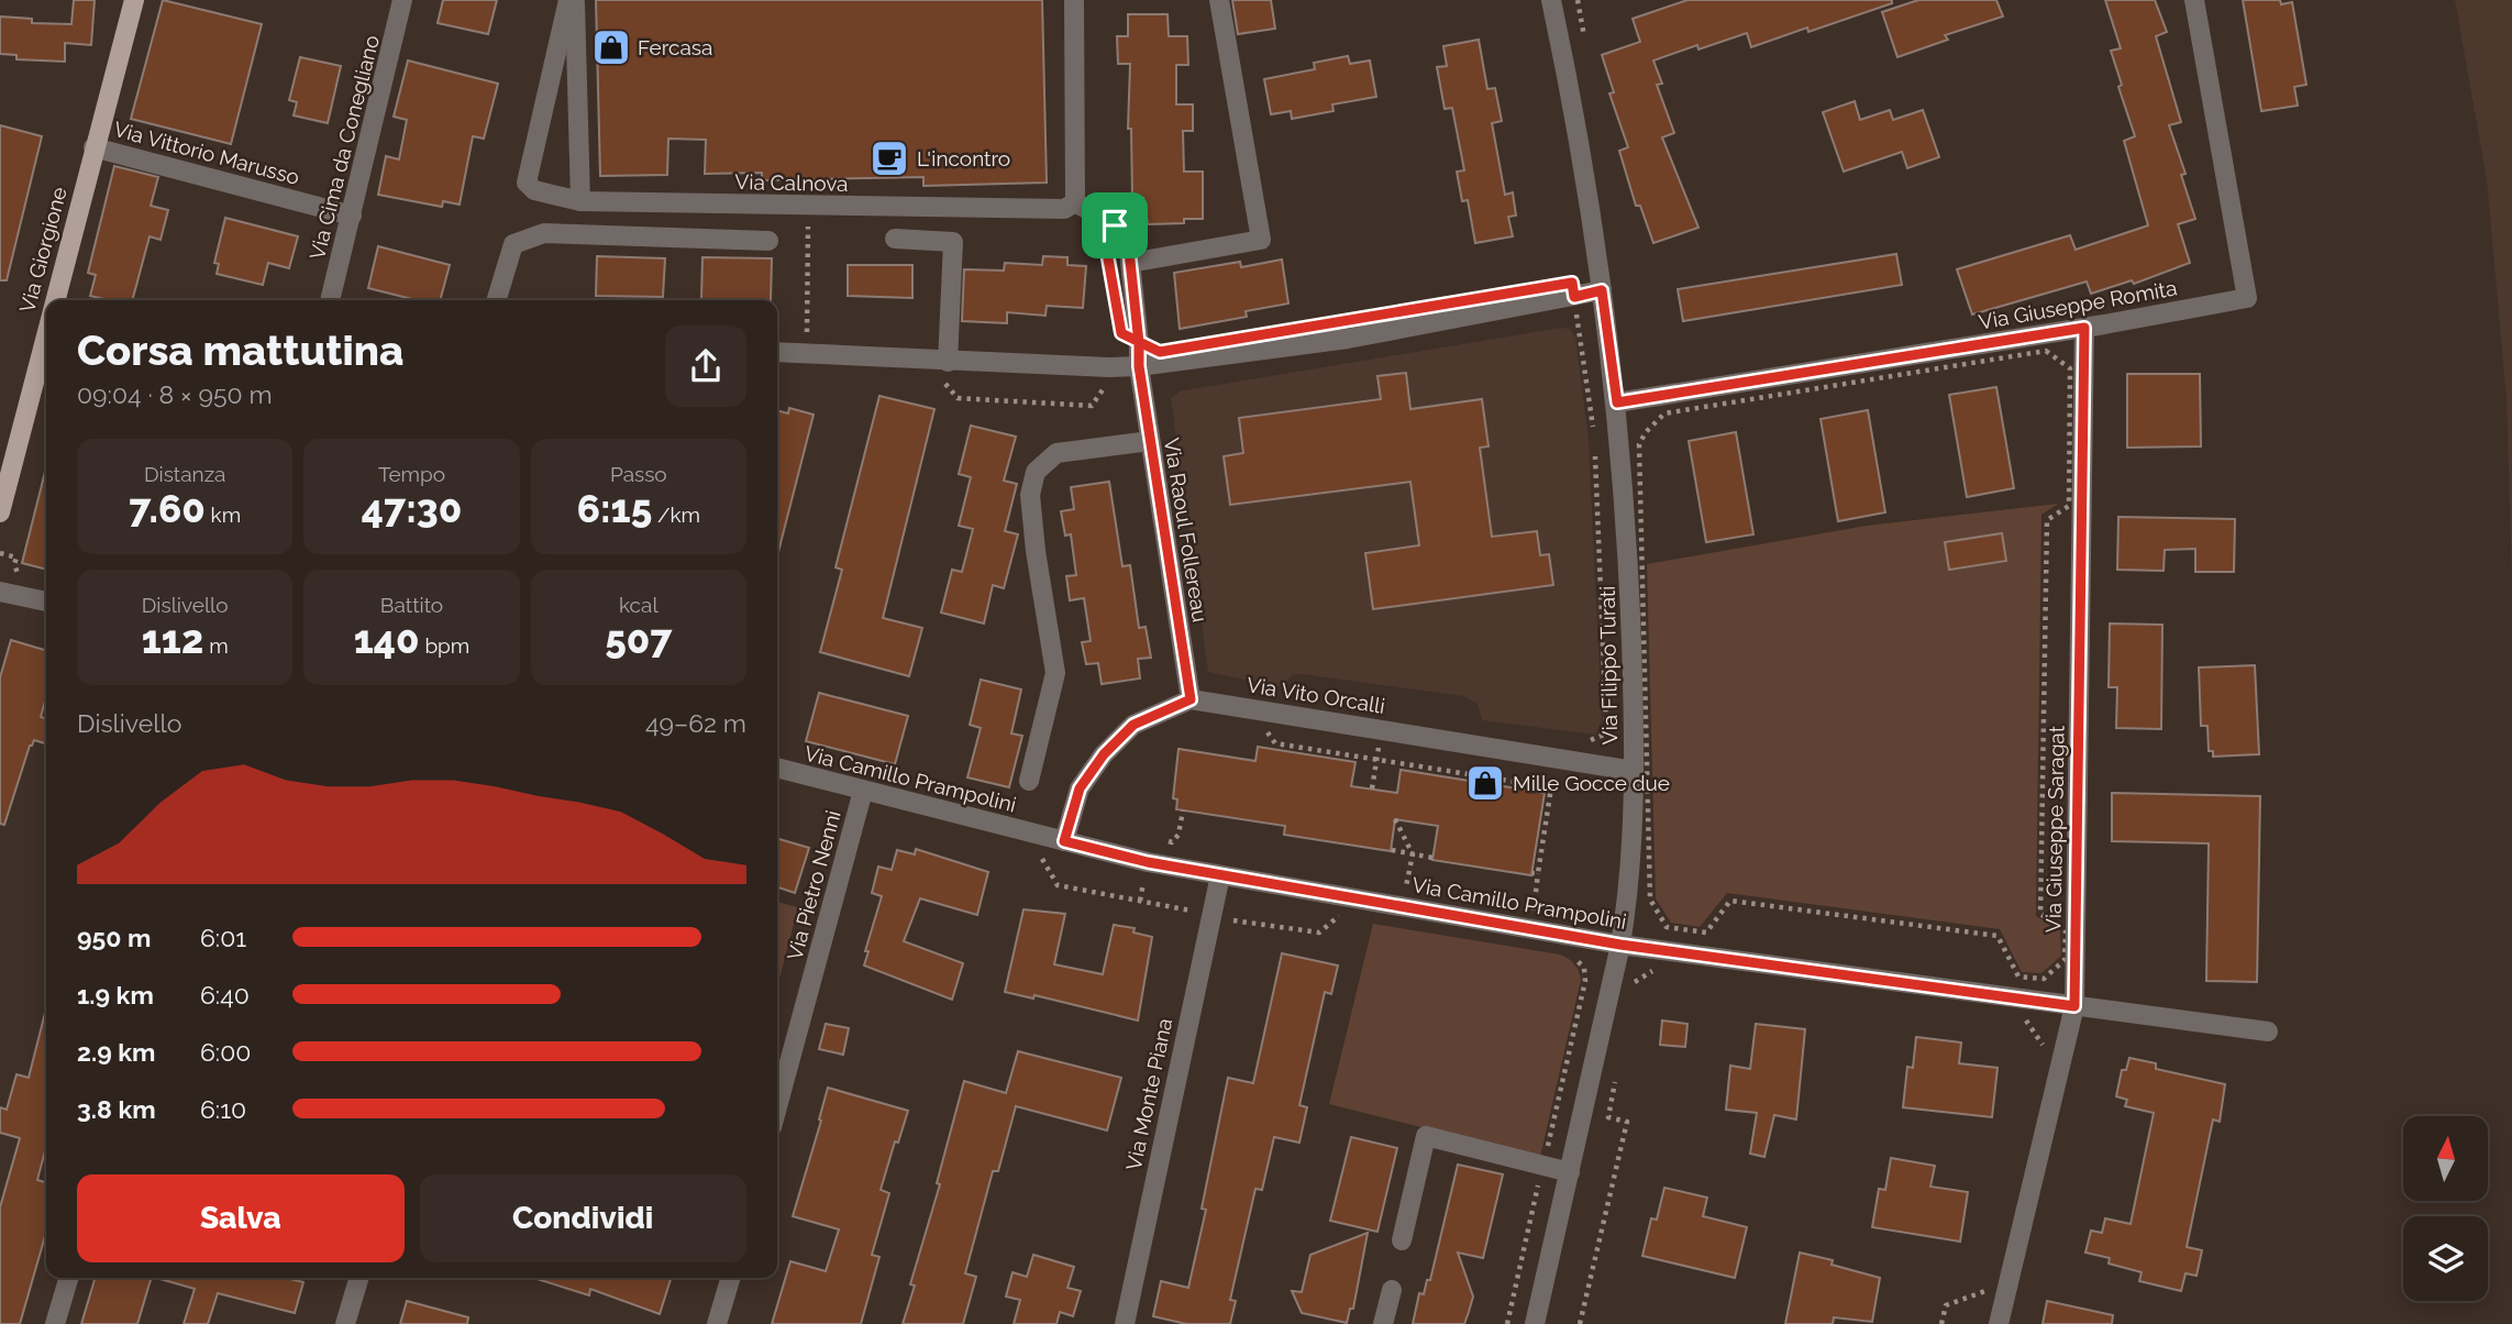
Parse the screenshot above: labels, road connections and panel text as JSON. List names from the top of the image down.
{
  "streets": {
    "main road": ["Via Giorgione"],
    "street": [
      "Via Cima da Conegliano",
      "Via Vittorio Marusso",
      "Via Calnova",
      "Via Giuseppe Romita",
      "Via Raoul Follereau",
      "Via Filippo Turati",
      "Via Vito Orcalli",
      "Via Camillo Prampolini",
      "Via Giuseppe Saragat",
      "Via Pietro Nenni",
      "Via Monte Piana"
    ]
  },
  "crossings": [
    ["Via Cima da Conegliano", "Via Vittorio Marusso"],
    ["Via Vittorio Marusso", "Via Giorgione"],
    ["Via Calnova", "Via Raoul Follereau"],
    ["Via Giuseppe Romita", "Via Filippo Turati"],
    ["Via Giuseppe Romita", "Via Giuseppe Saragat"],
    ["Via Raoul Follereau", "Via Vito Orcalli"],
    ["Via Filippo Turati", "Via Vito Orcalli"],
    ["Via Filippo Turati", "Via Camillo Prampolini"],
    ["Via Camillo Prampolini", "Via Giuseppe Saragat"],
    ["Via Camillo Prampolini", "Via Pietro Nenni"],
    ["Via Camillo Prampolini", "Via Monte Piana"]
  ],
  "places": {
    "shop": ["Fercasa", "Mille Gocce due"],
    "cafe": ["L'incontro"]
  },
  "north": "top",
  "page": {
    "heading": ["Corsa mattutina", "09:04 · 8 × 950 m"],
    "stats": [
      ["Distanza", "7.60 km"],
      ["Tempo", "47:30"],
      ["Passo", "6:15 /km"],
      ["Dislivello", "112 m"],
      ["Battito", "140 bpm"],
      ["kcal", "507"]
    ],
    "chart": ["Dislivello", "49–62 m"],
    "list": [
      {
        "name": "950 m",
        "note": "6:01"
      },
      {
        "name": "1.9 km",
        "note": "6:40"
      },
      {
        "name": "2.9 km",
        "note": "6:00"
      },
      {
        "name": "3.8 km",
        "note": "6:10"
      }
    ],
    "buttons": ["Salva", "Condividi"]
  }
}
